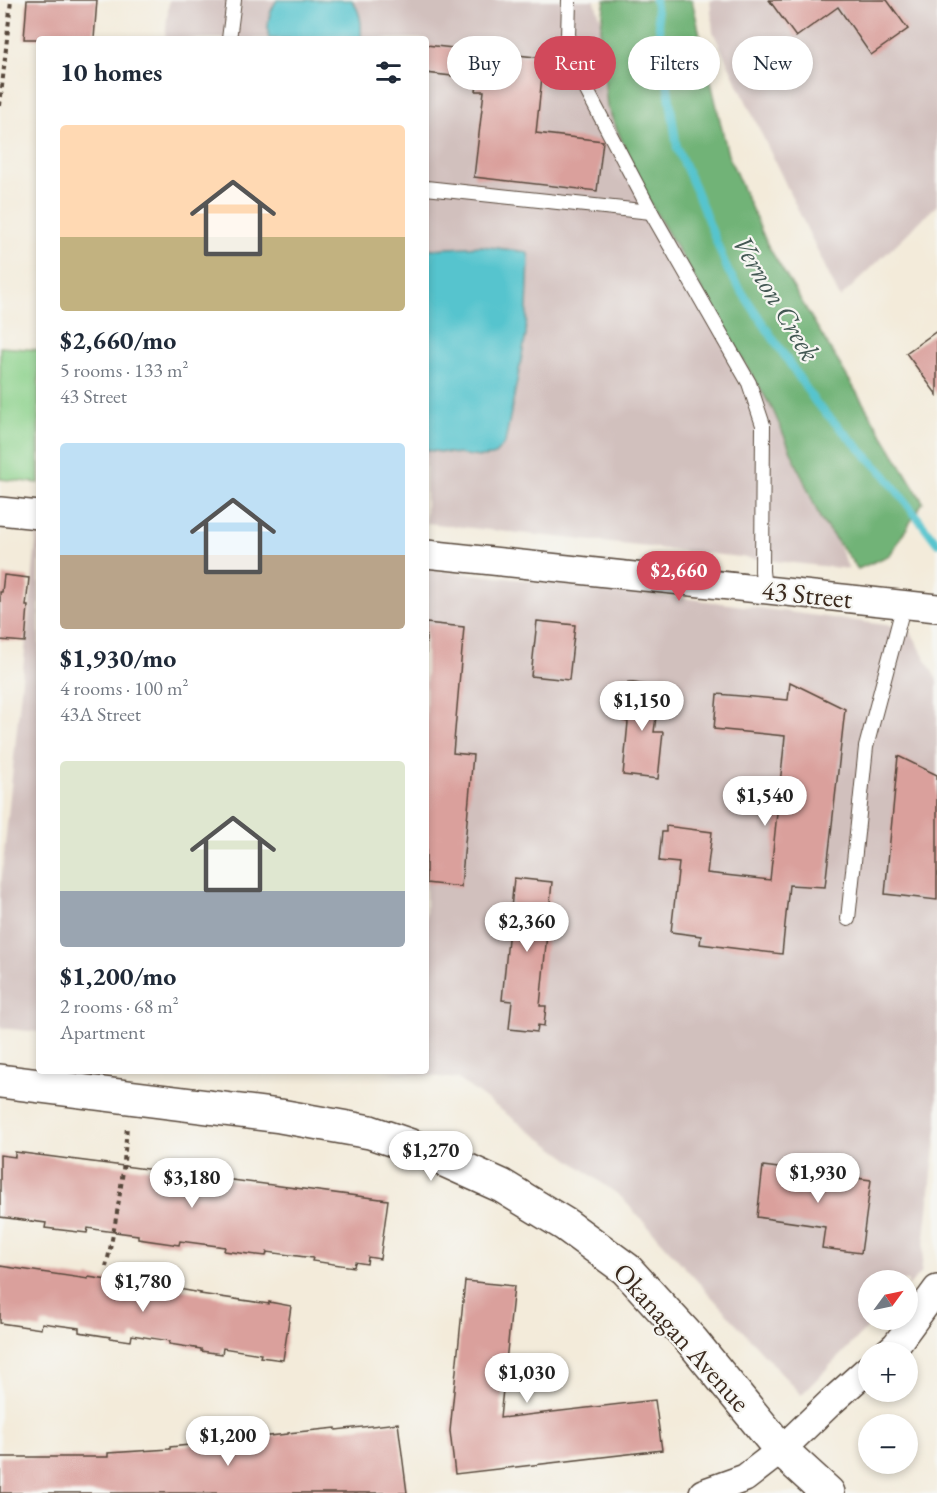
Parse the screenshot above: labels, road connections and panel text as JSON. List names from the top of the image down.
{
  "streets": {
    "street": ["43 Street", "Okanagan Avenue"]
  },
  "water": ["Vernon Creek"],
  "north": "top right",
  "page": {
    "chip": [
      "Buy",
      "Rent",
      "Filters",
      "New"
    ],
    "heading": "10 homes",
    "list": [
      {
        "name": "$2,660/mo",
        "note": "5 rooms · 133 m² · 43 Street"
      },
      {
        "name": "$1,930/mo",
        "note": "4 rooms · 100 m² · 43A Street"
      },
      {
        "name": "$1,200/mo",
        "note": "2 rooms · 68 m² · Apartment"
      }
    ],
    "price": [
      "$2,660",
      "$1,150",
      "$1,540",
      "$2,360",
      "$1,270",
      "$1,930",
      "$3,180",
      "$1,780",
      "$1,030",
      "$1,200"
    ],
    "map_buttons": ["+", "−"]
  }
}
